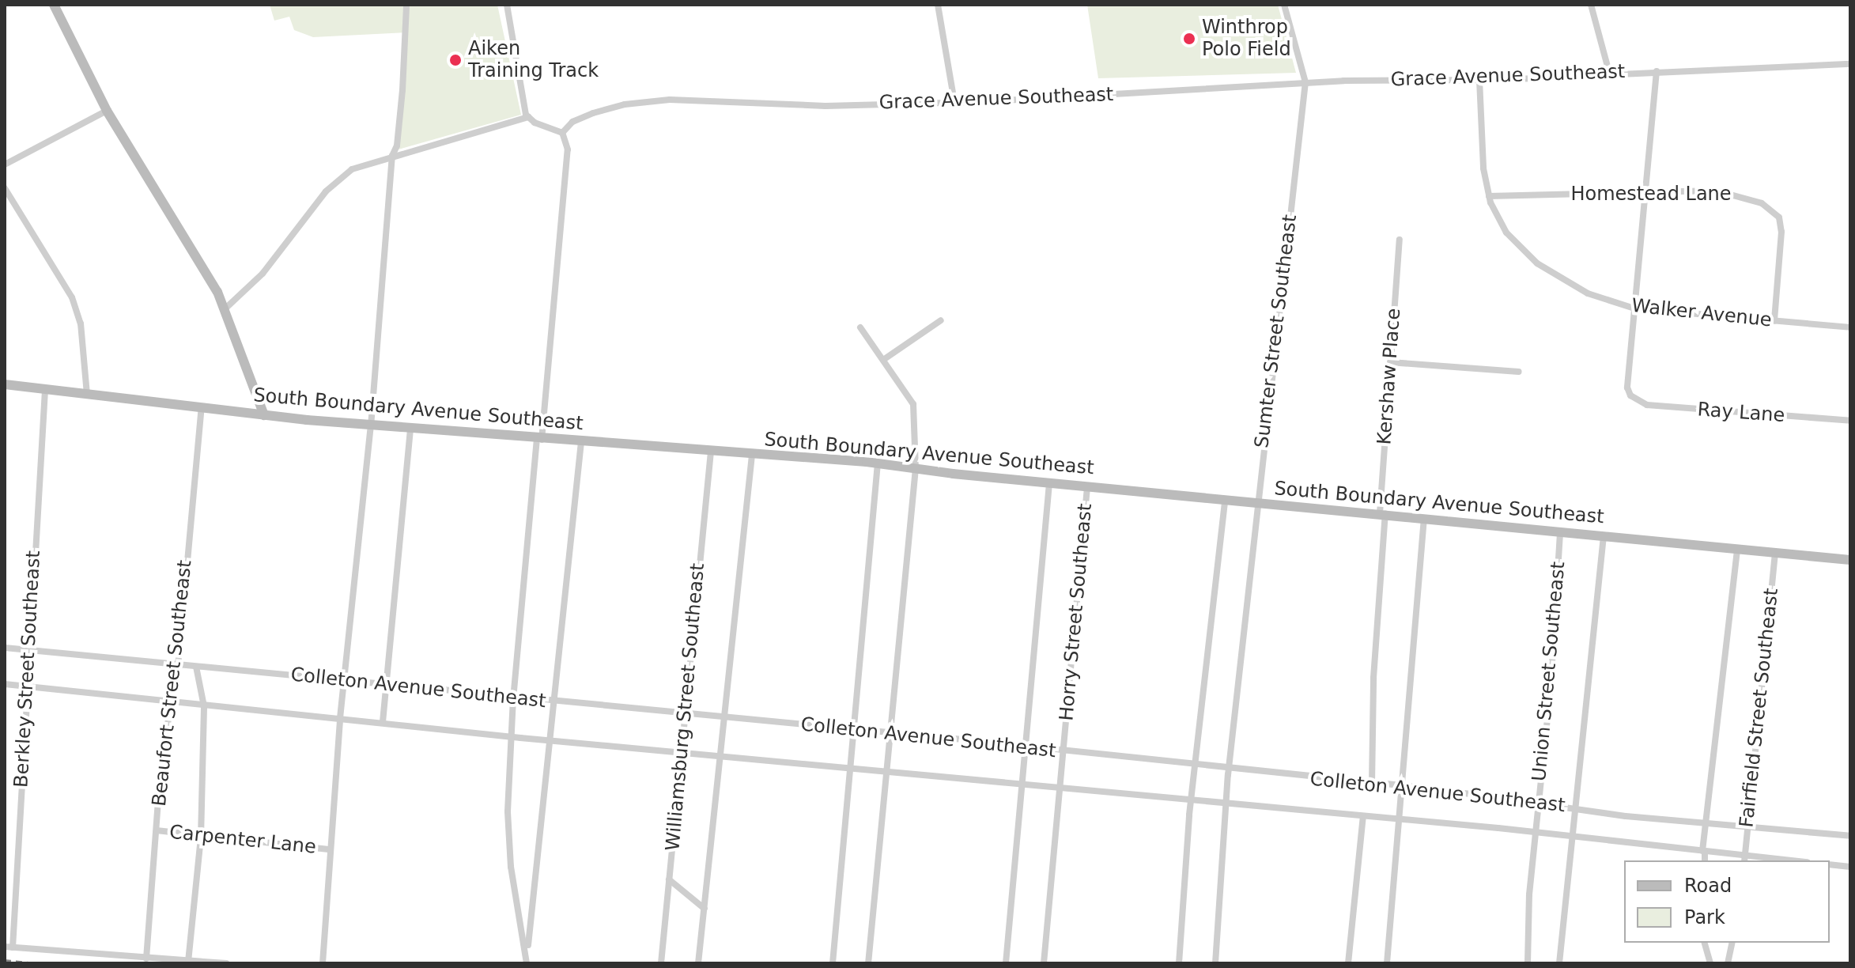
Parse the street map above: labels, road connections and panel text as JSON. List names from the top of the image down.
{
  "streets": {
    "street": [
      "Grace Avenue Southeast",
      "Homestead Lane",
      "Walker Avenue",
      "Sumter Street Southeast",
      "Kershaw Place",
      "South Boundary Avenue Southeast",
      "Ray Lane",
      "Horry Street Southeast",
      "Berkley Street Southeast",
      "Union Street Southeast",
      "Beaufort Street Southeast",
      "Colleton Avenue Southeast",
      "Williamsburg Street Southeast",
      "Fairfield Street Southeast",
      "Carpenter Lane"
    ]
  },
  "crossings": [
    ["Grace Avenue Southeast", "Walker Avenue"],
    ["Grace Avenue Southeast", "Sumter Street Southeast"],
    ["Homestead Lane", "Walker Avenue"],
    ["Walker Avenue", "Ray Lane"],
    ["Sumter Street Southeast", "South Boundary Avenue Southeast"],
    ["Sumter Street Southeast", "Colleton Avenue Southeast"],
    ["Kershaw Place", "South Boundary Avenue Southeast"],
    ["Kershaw Place", "Colleton Avenue Southeast"],
    ["South Boundary Avenue Southeast", "Horry Street Southeast"],
    ["South Boundary Avenue Southeast", "Berkley Street Southeast"],
    ["South Boundary Avenue Southeast", "Union Street Southeast"],
    ["South Boundary Avenue Southeast", "Beaufort Street Southeast"],
    ["South Boundary Avenue Southeast", "Williamsburg Street Southeast"],
    ["South Boundary Avenue Southeast", "Fairfield Street Southeast"],
    ["Horry Street Southeast", "Colleton Avenue Southeast"],
    ["Berkley Street Southeast", "Colleton Avenue Southeast"],
    ["Union Street Southeast", "Colleton Avenue Southeast"],
    ["Beaufort Street Southeast", "Colleton Avenue Southeast"],
    ["Beaufort Street Southeast", "Carpenter Lane"],
    ["Colleton Avenue Southeast", "Williamsburg Street Southeast"],
    ["Colleton Avenue Southeast", "Fairfield Street Southeast"]
  ],
  "places": ["Winthrop Polo Field", "Aiken Training Track"],
  "legend": ["Road", "Park"]
}
